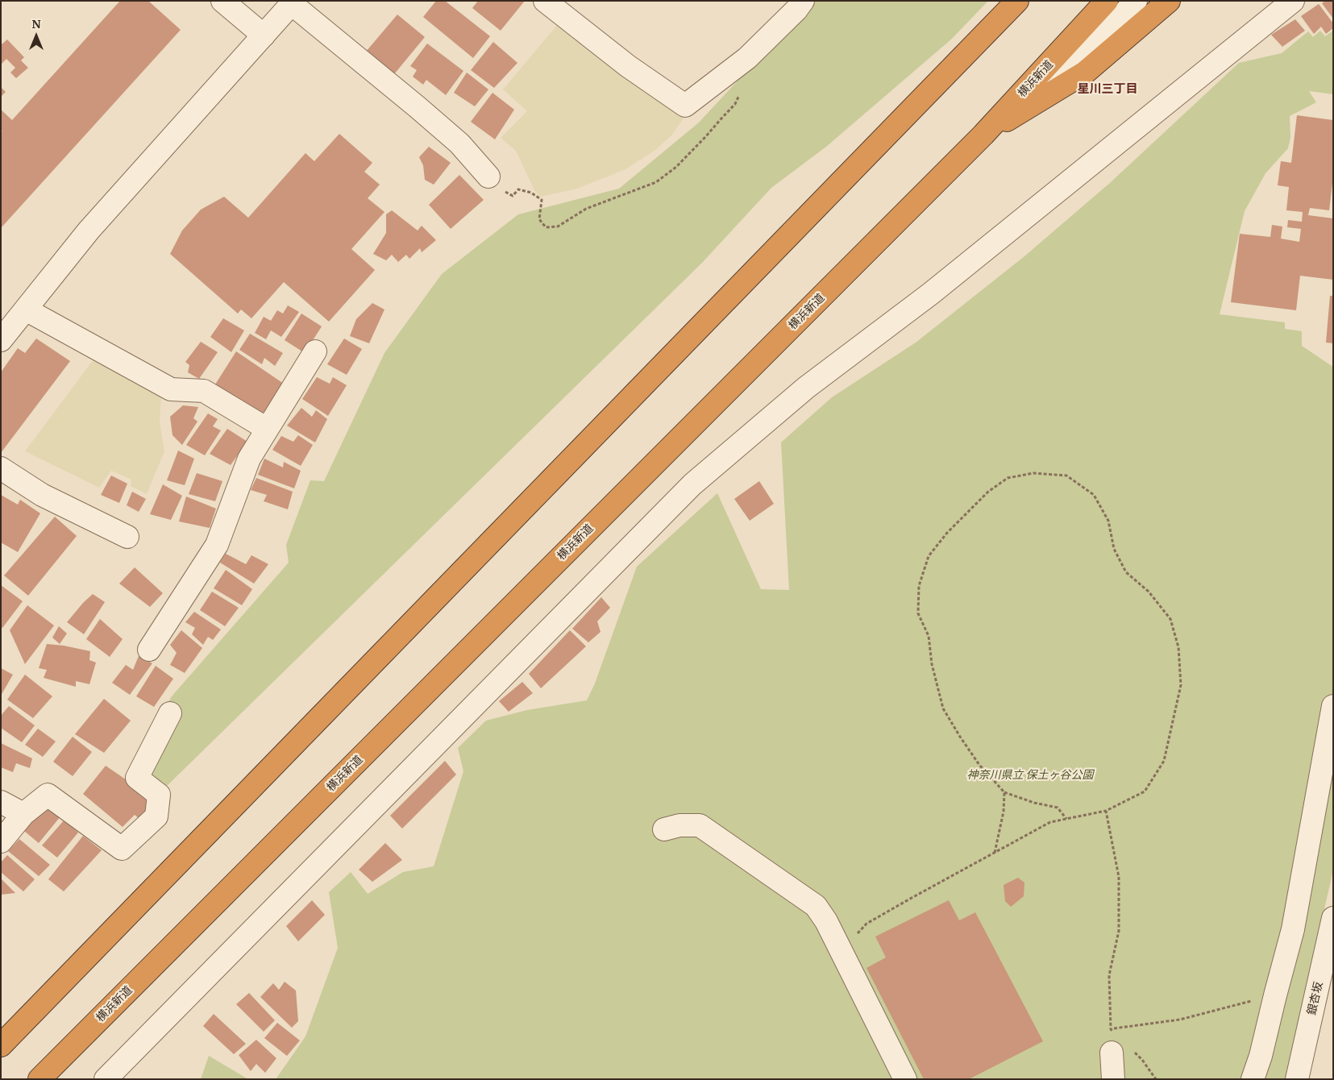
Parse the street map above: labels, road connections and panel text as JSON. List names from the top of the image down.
{
  "streets": {
    "highway": ["横浜新道"],
    "street": ["銀杏坂"]
  },
  "districts": ["星川三丁目"],
  "parks": ["神奈川県立 保土ヶ谷公園"],
  "north": "top"
}
